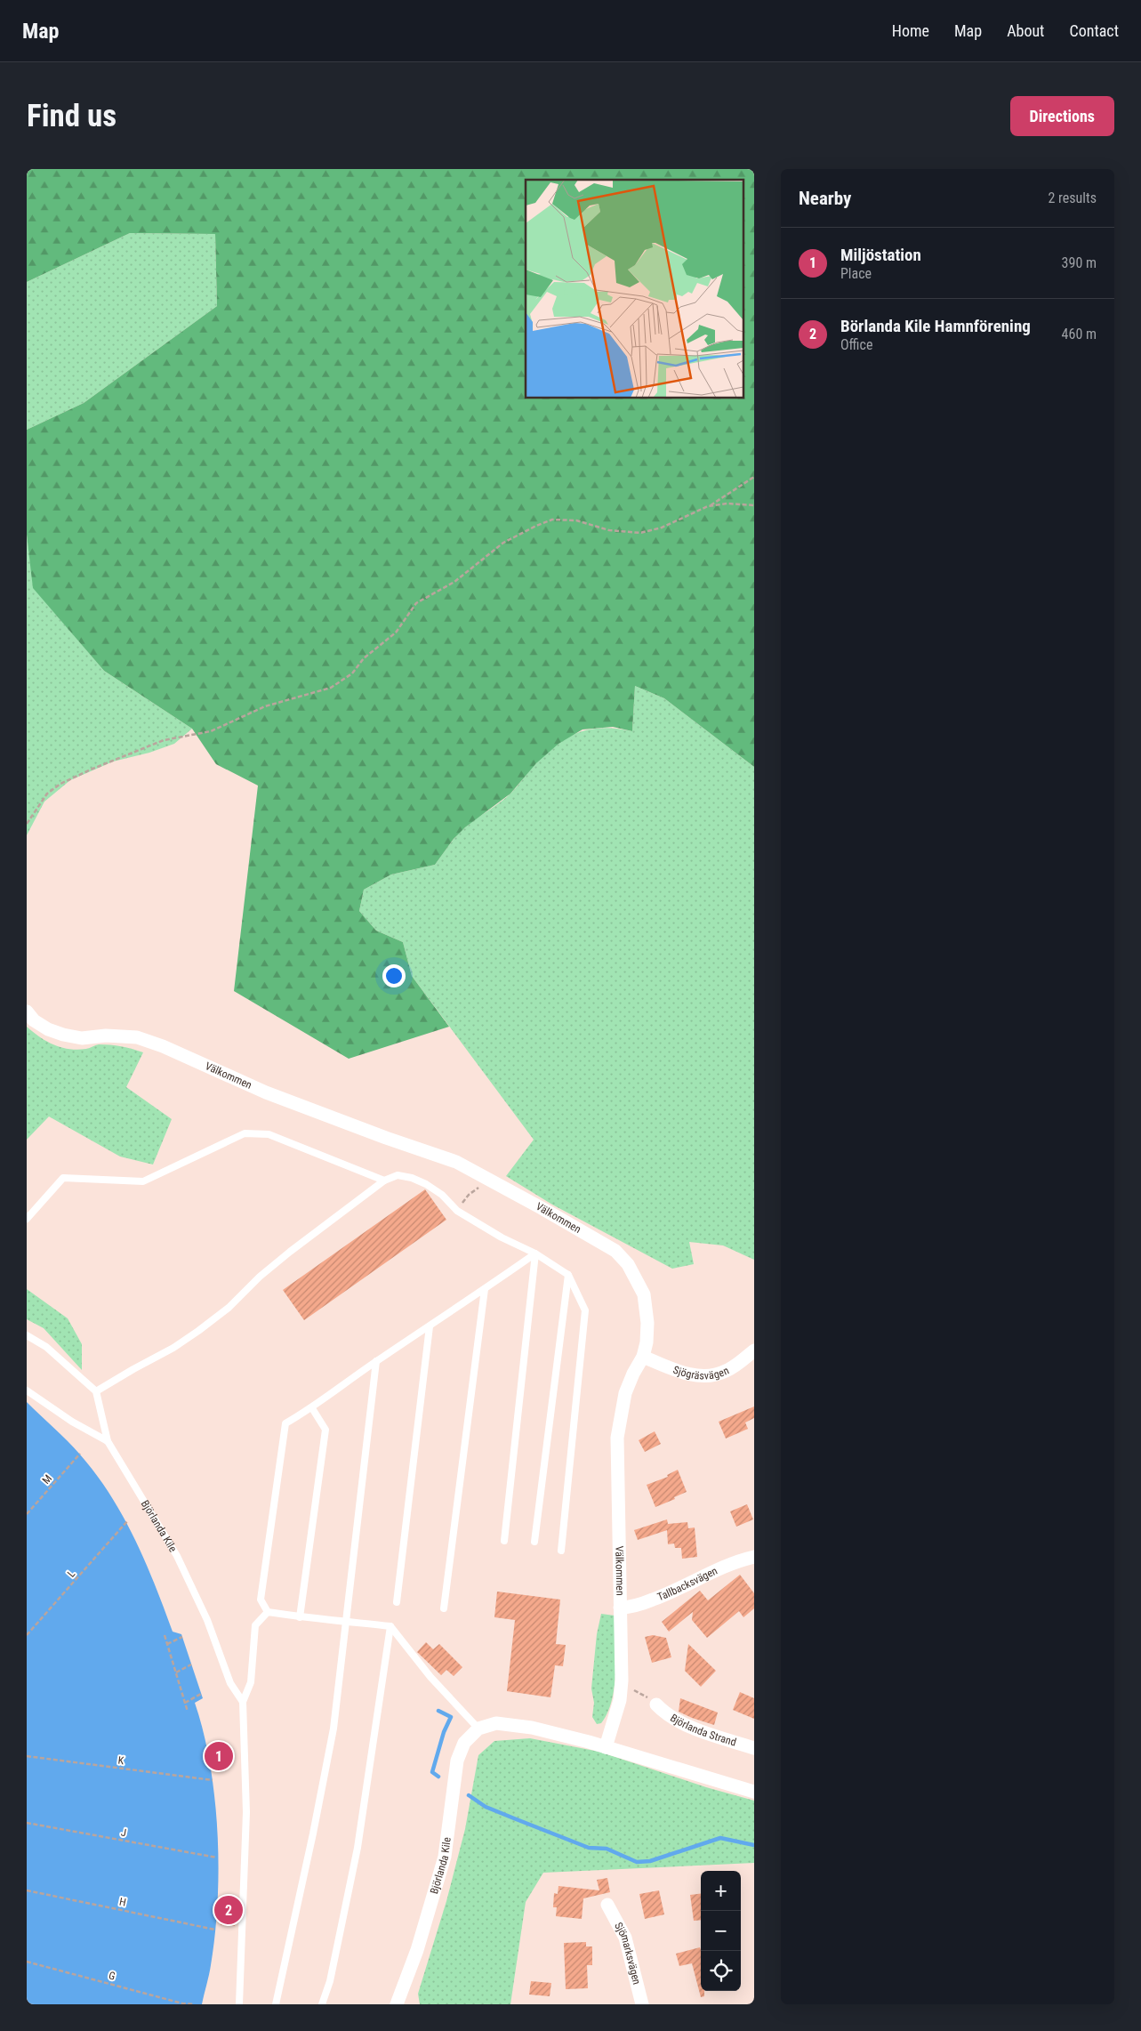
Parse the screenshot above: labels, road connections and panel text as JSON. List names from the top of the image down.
{
  "streets": {
    "street": [
      "Välkommen",
      "Sjögräsvägen",
      "Björlanda Kile",
      "Tallbacksvägen",
      "Björlanda Strand",
      "Sjömarksvägen"
    ],
    "path": [
      "M",
      "L",
      "K",
      "J",
      "H",
      "G"
    ]
  },
  "crossings": [
    ["Välkommen", "Sjögräsvägen"],
    ["Välkommen", "Tallbacksvägen"]
  ],
  "page": {
    "header": "Map",
    "nav": [
      "Home",
      "Map",
      "About",
      "Contact"
    ],
    "buttons": "Directions",
    "title": "Find us",
    "heading": ["Nearby", "2 results"],
    "list": [
      {
        "mark": "1",
        "name": "Miljöstation",
        "note": "Place",
        "value": "390 m"
      },
      {
        "mark": "2",
        "name": "Börlanda Kile Hamnförening",
        "note": "Office",
        "value": "460 m"
      }
    ],
    "pins": ["1", "2"],
    "map_buttons": ["+", "−"]
  }
}
